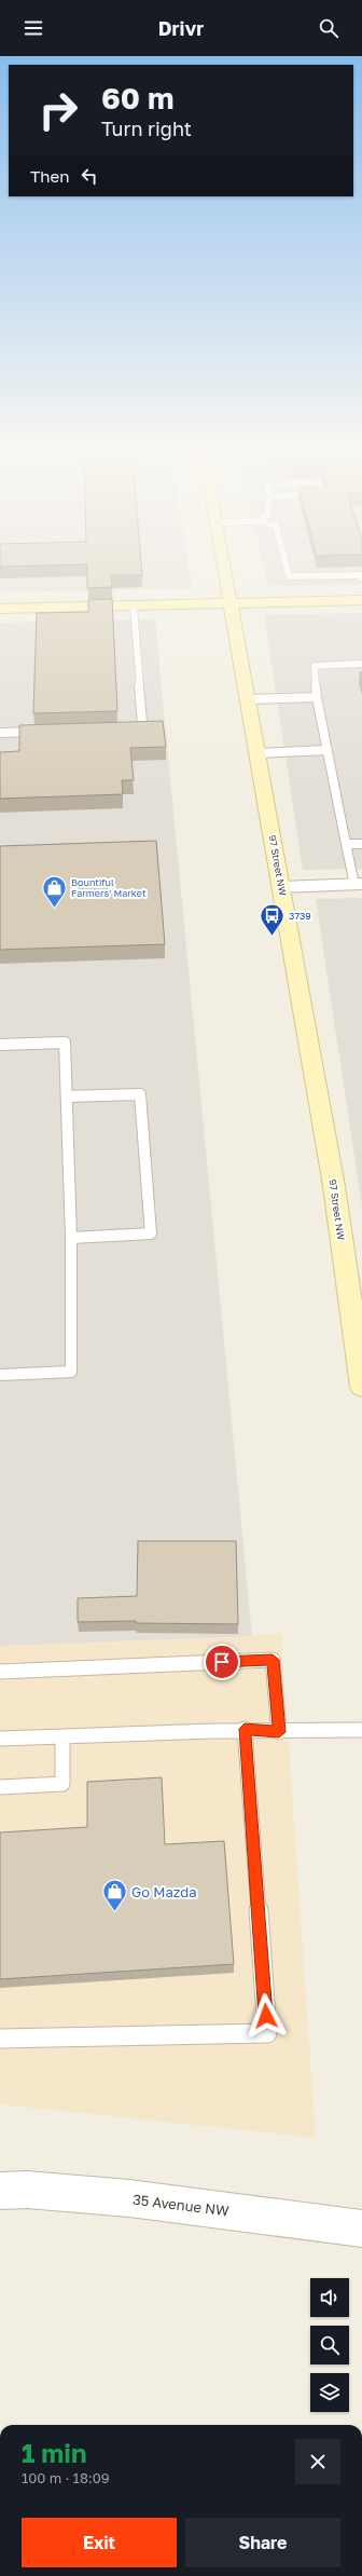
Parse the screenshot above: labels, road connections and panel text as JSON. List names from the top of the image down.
{
  "streets": {
    "street": ["97 Street NW", "35 Avenue NW"]
  },
  "places": {
    "shop": ["Bountiful Farmers' Market", "Go Mazda"],
    "bus stop": ["3739"]
  },
  "page": {
    "header": "Drivr",
    "turn": ["60 m", "Turn right"],
    "then": "Then",
    "heading": ["1 min", "100 m · 18:09"],
    "buttons": ["Exit", "Share"]
  }
}
